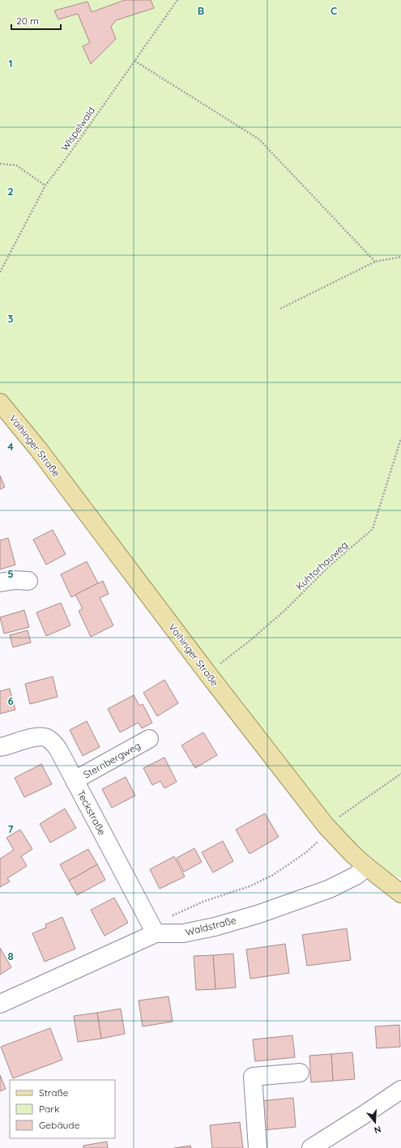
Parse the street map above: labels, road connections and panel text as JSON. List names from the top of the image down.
{
  "streets": {
    "main road": ["Vaihinger Straße"],
    "street": ["Sternbergweg", "Teckstraße", "Waldstraße"],
    "path": ["Wispelwald", "Kuhtorhauweg"]
  },
  "crossings": [
    ["Vaihinger Straße", "Kuhtorhauweg"],
    ["Vaihinger Straße", "Waldstraße"],
    ["Sternbergweg", "Teckstraße"],
    ["Teckstraße", "Waldstraße"]
  ],
  "legend": ["Straße", "Park", "Gebäude"],
  "scale_bar": "20 m",
  "north": "bottom",
  "grid": {
    "columns": ["B", "C"],
    "rows": [
      "1",
      "2",
      "3",
      "4",
      "5",
      "6",
      "7",
      "8"
    ]
  }
}
